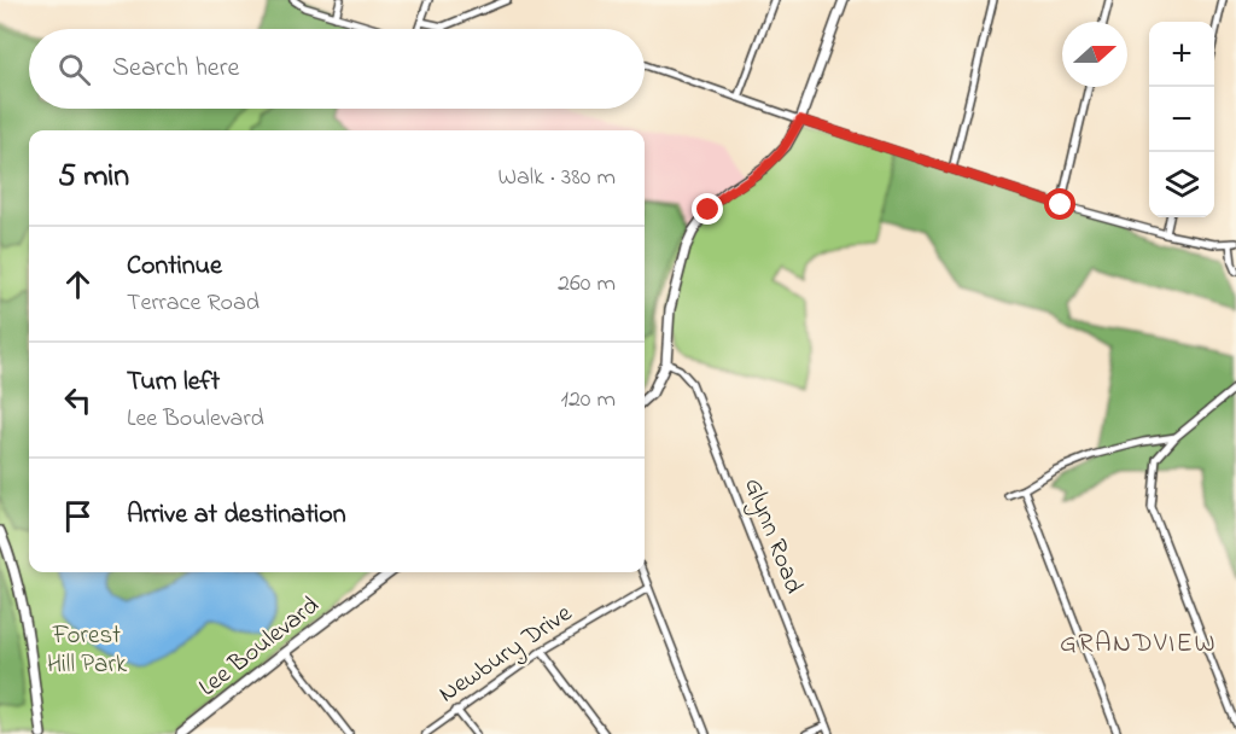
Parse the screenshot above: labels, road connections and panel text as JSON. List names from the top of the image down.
{
  "streets": {
    "street": ["Glynn Road", "Lee Boulevard", "Newbury Drive"]
  },
  "districts": ["GRANDVIEW"],
  "parks": ["Forest Hill Park"],
  "north": "right",
  "page": {
    "map_buttons": ["+", "−"],
    "search": "Search here",
    "heading": ["5 min", "Walk · 380 m"],
    "list": [
      ["Continue", "Terrace Road", "260 m"],
      ["Turn left", "Lee Boulevard", "120 m"],
      "Arrive at destination"
    ]
  }
}
